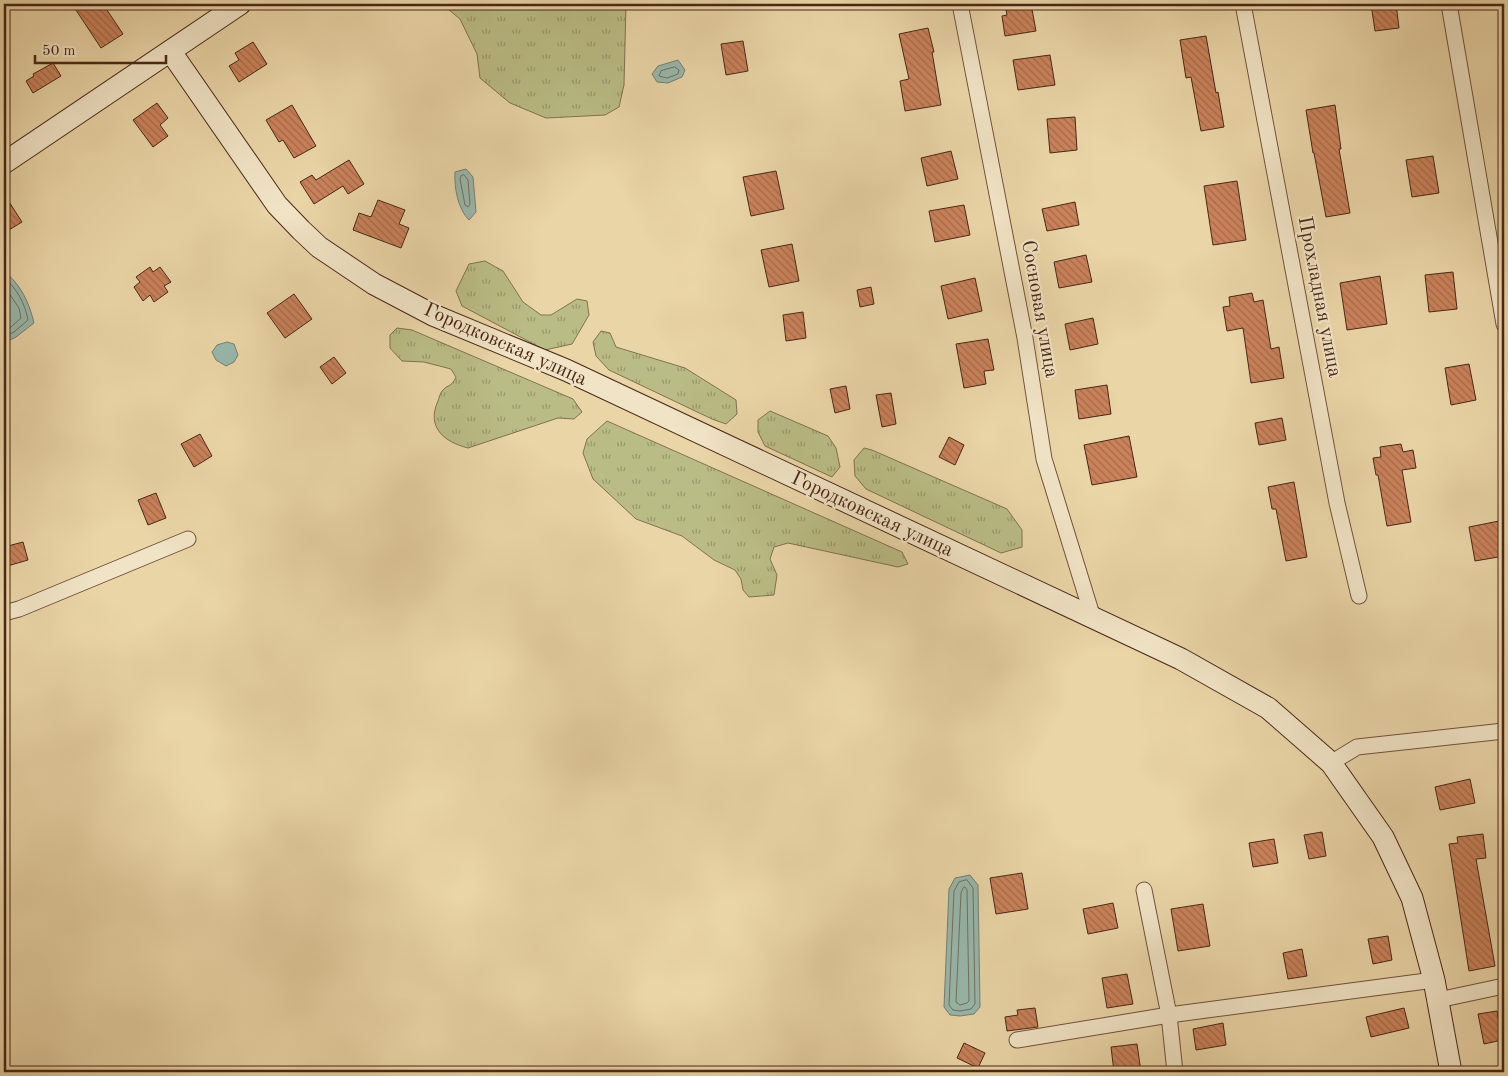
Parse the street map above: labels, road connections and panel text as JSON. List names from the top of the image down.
{
  "streets": {
    "main road": ["Городковская улица"],
    "street": ["Прохладная улица", "Сосновая улица"]
  },
  "crossings": [
    ["Сосновая улица", "Городковская улица"]
  ],
  "scale_bar": "50 m"
}
